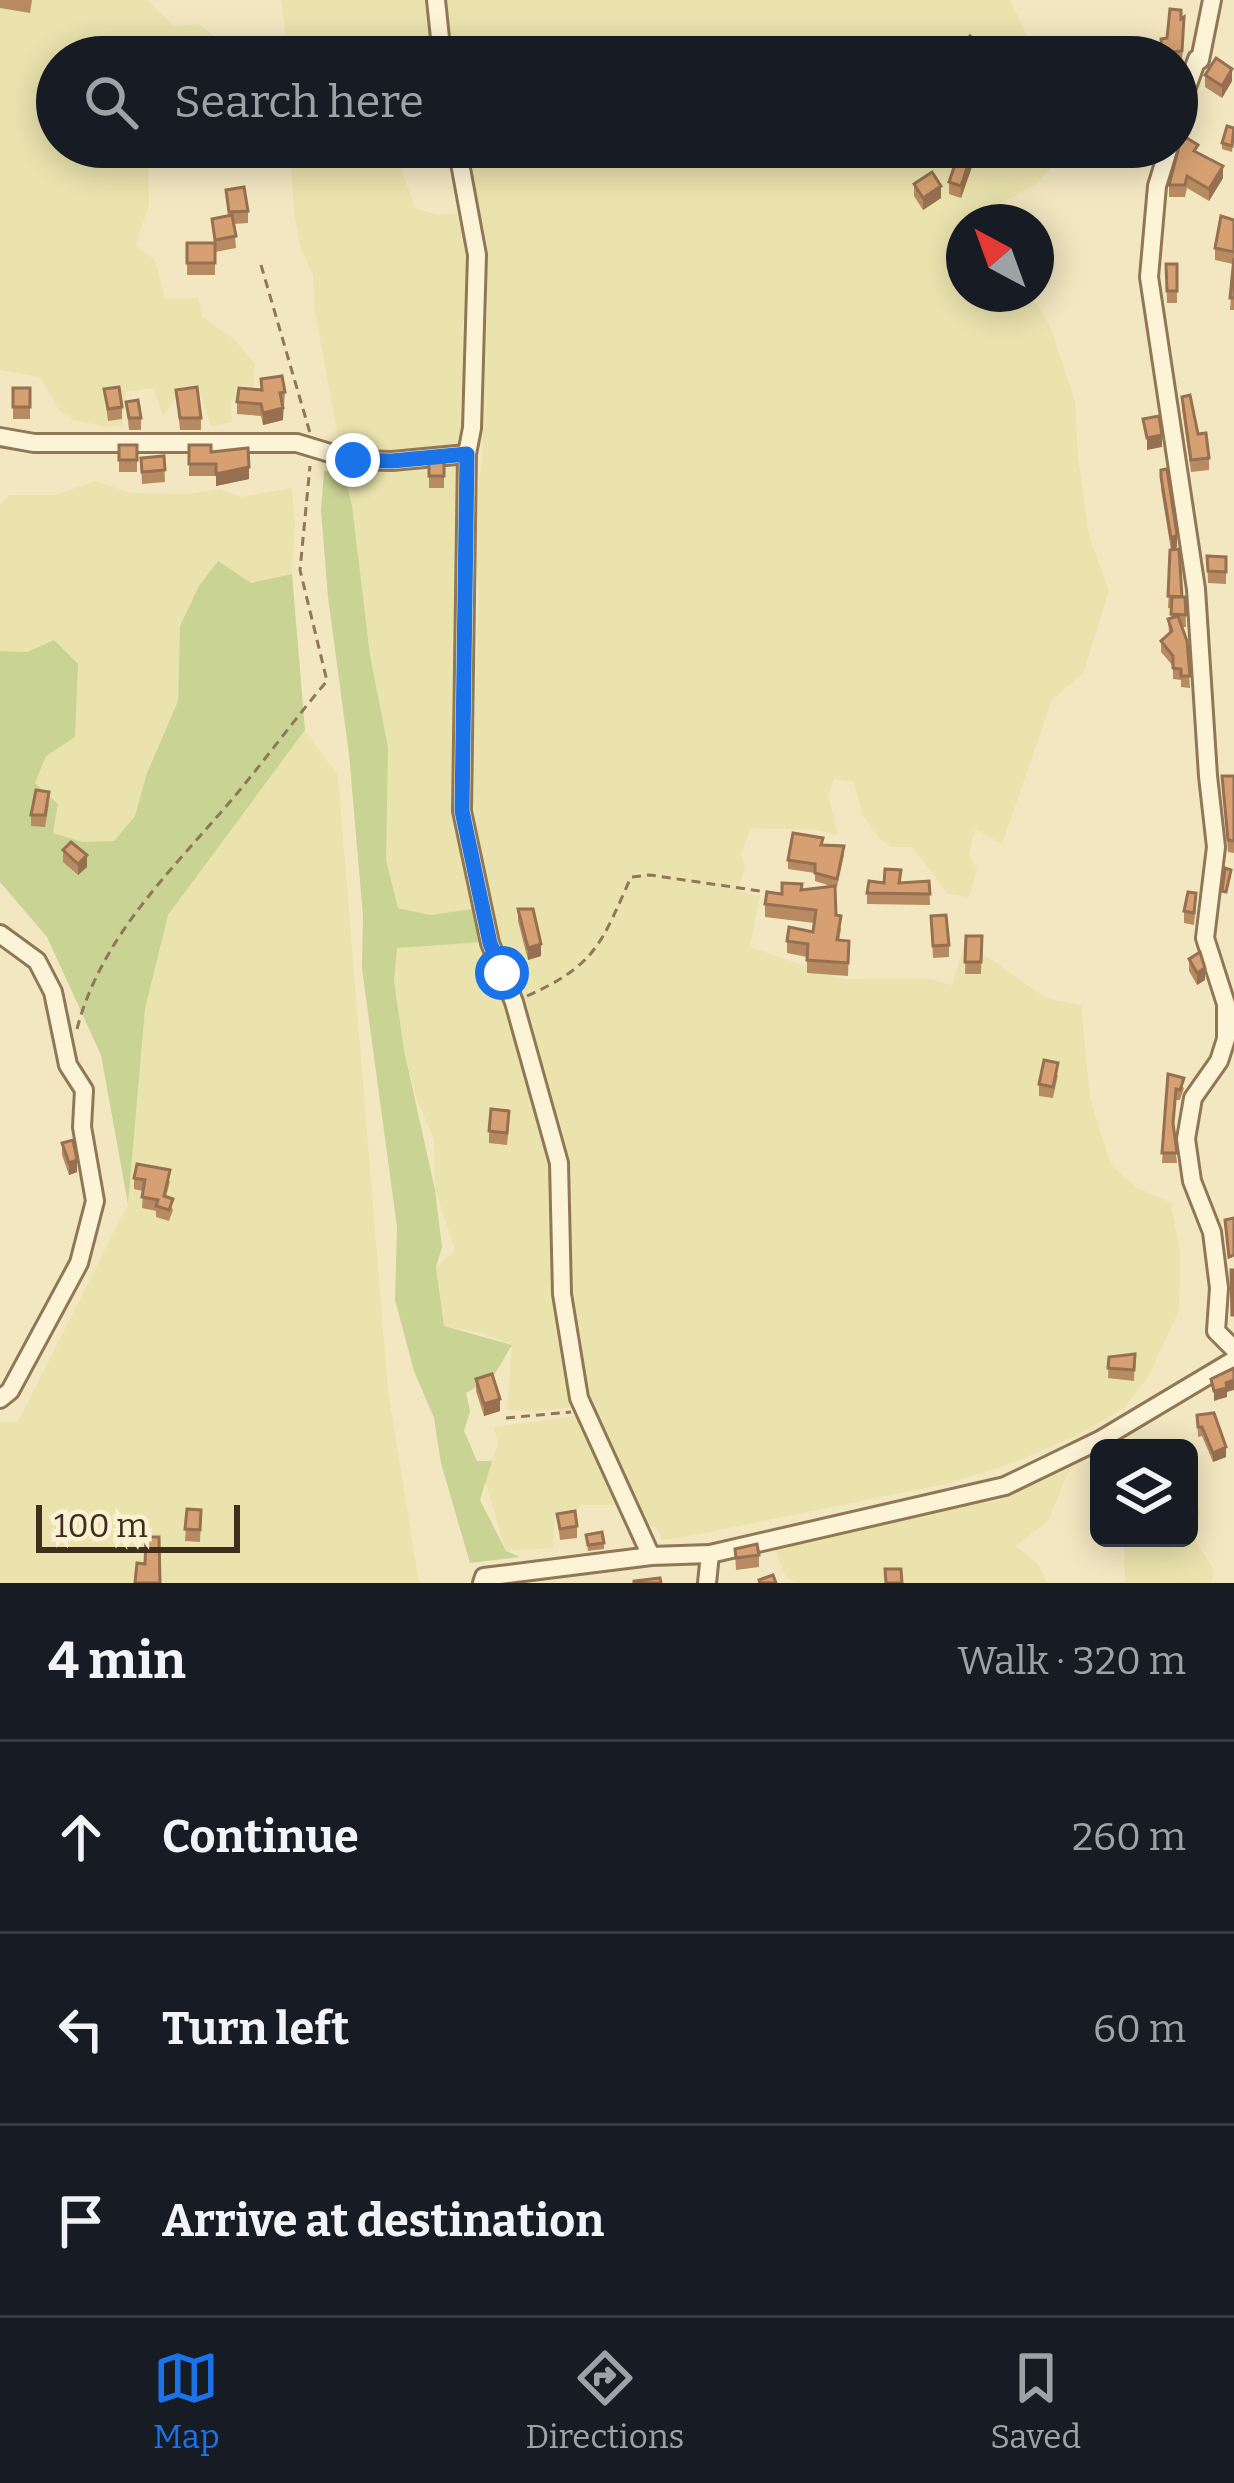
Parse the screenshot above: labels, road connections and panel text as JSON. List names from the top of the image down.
{
  "scale_bar": "100 m",
  "north": "top left",
  "page": {
    "search": "Search here",
    "scale": "100 m",
    "heading": ["4 min", "Walk · 320 m"],
    "list": [
      ["Continue", "260 m"],
      ["Turn left", "60 m"],
      "Arrive at destination"
    ],
    "nav": ["Map", "Directions", "Saved"]
  }
}
